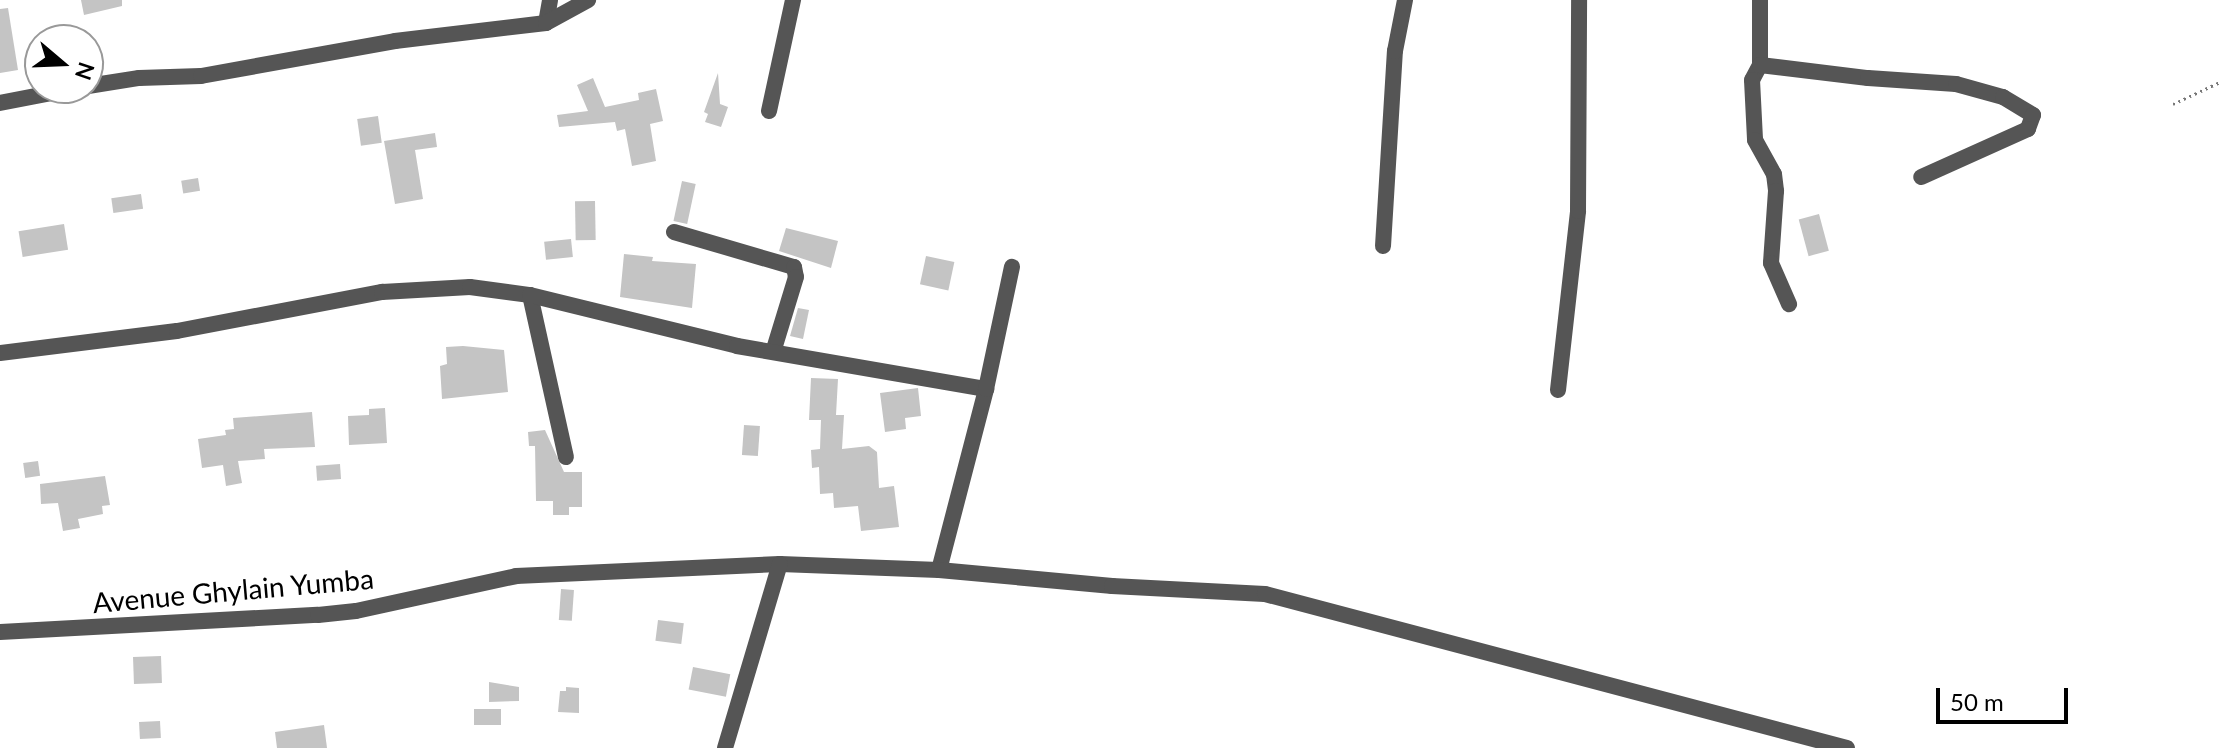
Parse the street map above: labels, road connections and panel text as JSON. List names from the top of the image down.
{
  "streets": {
    "street": ["Avenue Ghylain Yumba"]
  },
  "scale_bar": "50 m",
  "north": "right"
}
